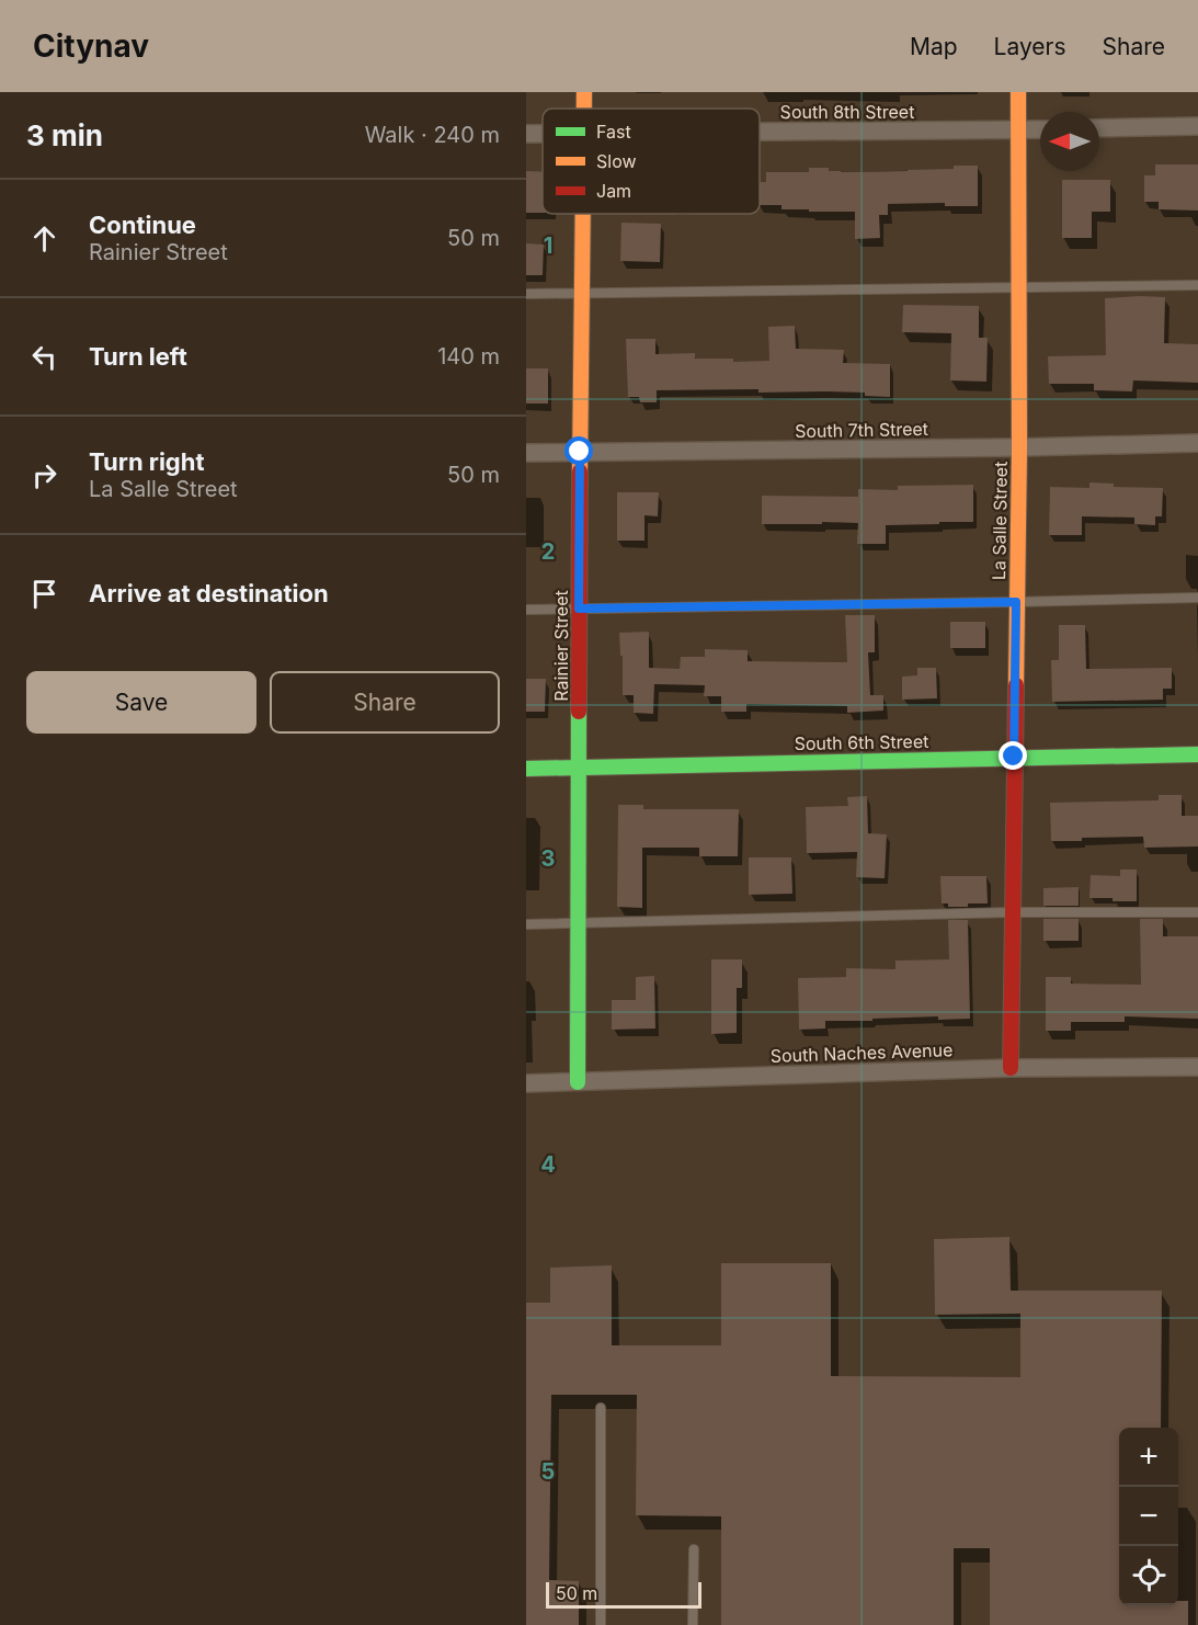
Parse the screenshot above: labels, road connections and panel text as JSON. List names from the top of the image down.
{
  "streets": {
    "street": [
      "South 8th Street",
      "South 7th Street",
      "La Salle Street",
      "Rainier Street",
      "South 6th Street",
      "South Naches Avenue"
    ]
  },
  "crossings": [
    ["South 8th Street", "La Salle Street"],
    ["South 7th Street", "La Salle Street"],
    ["South 7th Street", "Rainier Street"],
    ["La Salle Street", "South 6th Street"],
    ["La Salle Street", "South Naches Avenue"],
    ["Rainier Street", "South 6th Street"],
    ["Rainier Street", "South Naches Avenue"]
  ],
  "legend": ["Fast", "Slow", "Jam"],
  "scale_bar": "50 m",
  "north": "left",
  "page": {
    "header": "Citynav",
    "nav": ["Map", "Layers", "Share"],
    "heading": ["3 min", "Walk · 240 m"],
    "list": [
      ["Continue", "Rainier Street", "50 m"],
      ["Turn left", "140 m"],
      ["Turn right", "La Salle Street", "50 m"],
      "Arrive at destination"
    ],
    "buttons": ["Save", "Share"],
    "map_buttons": ["+", "−"],
    "scale": "50 m"
  },
  "grid": {
    "rows": [
      "1",
      "2",
      "3",
      "4",
      "5"
    ]
  }
}
